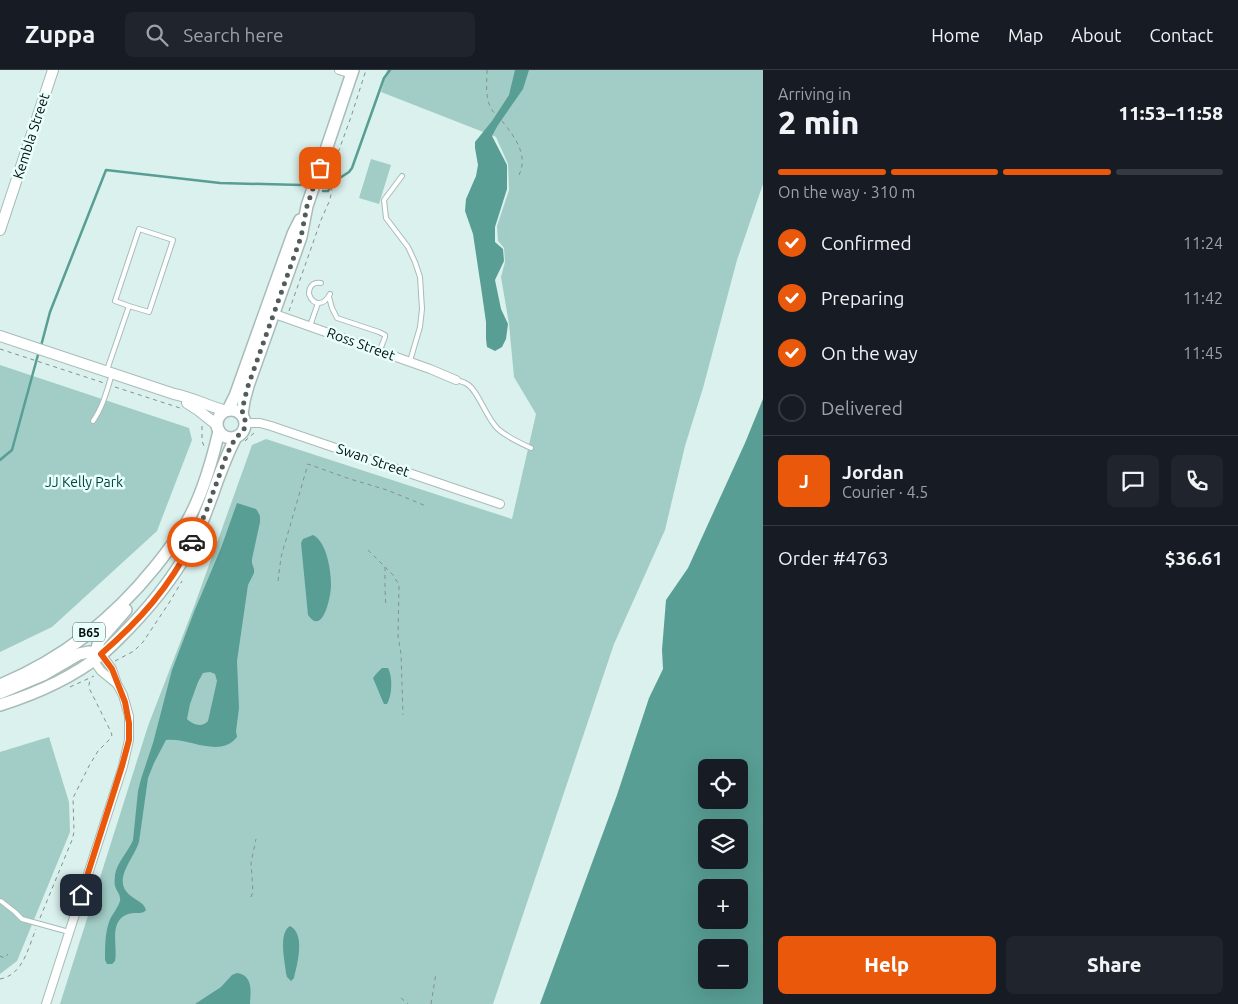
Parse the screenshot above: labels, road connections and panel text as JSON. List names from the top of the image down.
{
  "streets": {
    "main road": ["B65"],
    "street": ["Kembla Street", "Ross Street", "Swan Street"]
  },
  "crossings": [
    ["Ross Street", "B65"],
    ["Swan Street", "B65"]
  ],
  "parks": ["JJ Kelly Park"],
  "page": {
    "header": "Zuppa",
    "search": "Search here",
    "nav": [
      "Home",
      "Map",
      "About",
      "Contact"
    ],
    "heading": ["2 min", "Arriving in", "11:53–11:58"],
    "panel": [
      "Jordan",
      "Courier · 4.5",
      "Order #4763",
      "$36.61"
    ],
    "bar": "On the way · 310 m",
    "list": [
      ["Confirmed", "11:24"],
      ["Preparing", "11:42"],
      ["On the way", "11:45"],
      "Delivered"
    ],
    "round": "J",
    "map_buttons": ["+", "−"],
    "buttons": ["Help", "Share"]
  }
}
